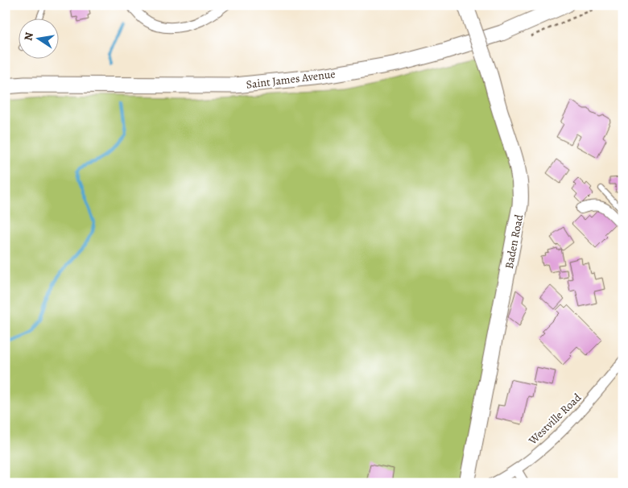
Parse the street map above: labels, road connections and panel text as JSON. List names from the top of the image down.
{
  "streets": {
    "main road": ["Saint James Avenue", "Baden Road"],
    "street": ["Westville Road"]
  },
  "north": "left"
}
